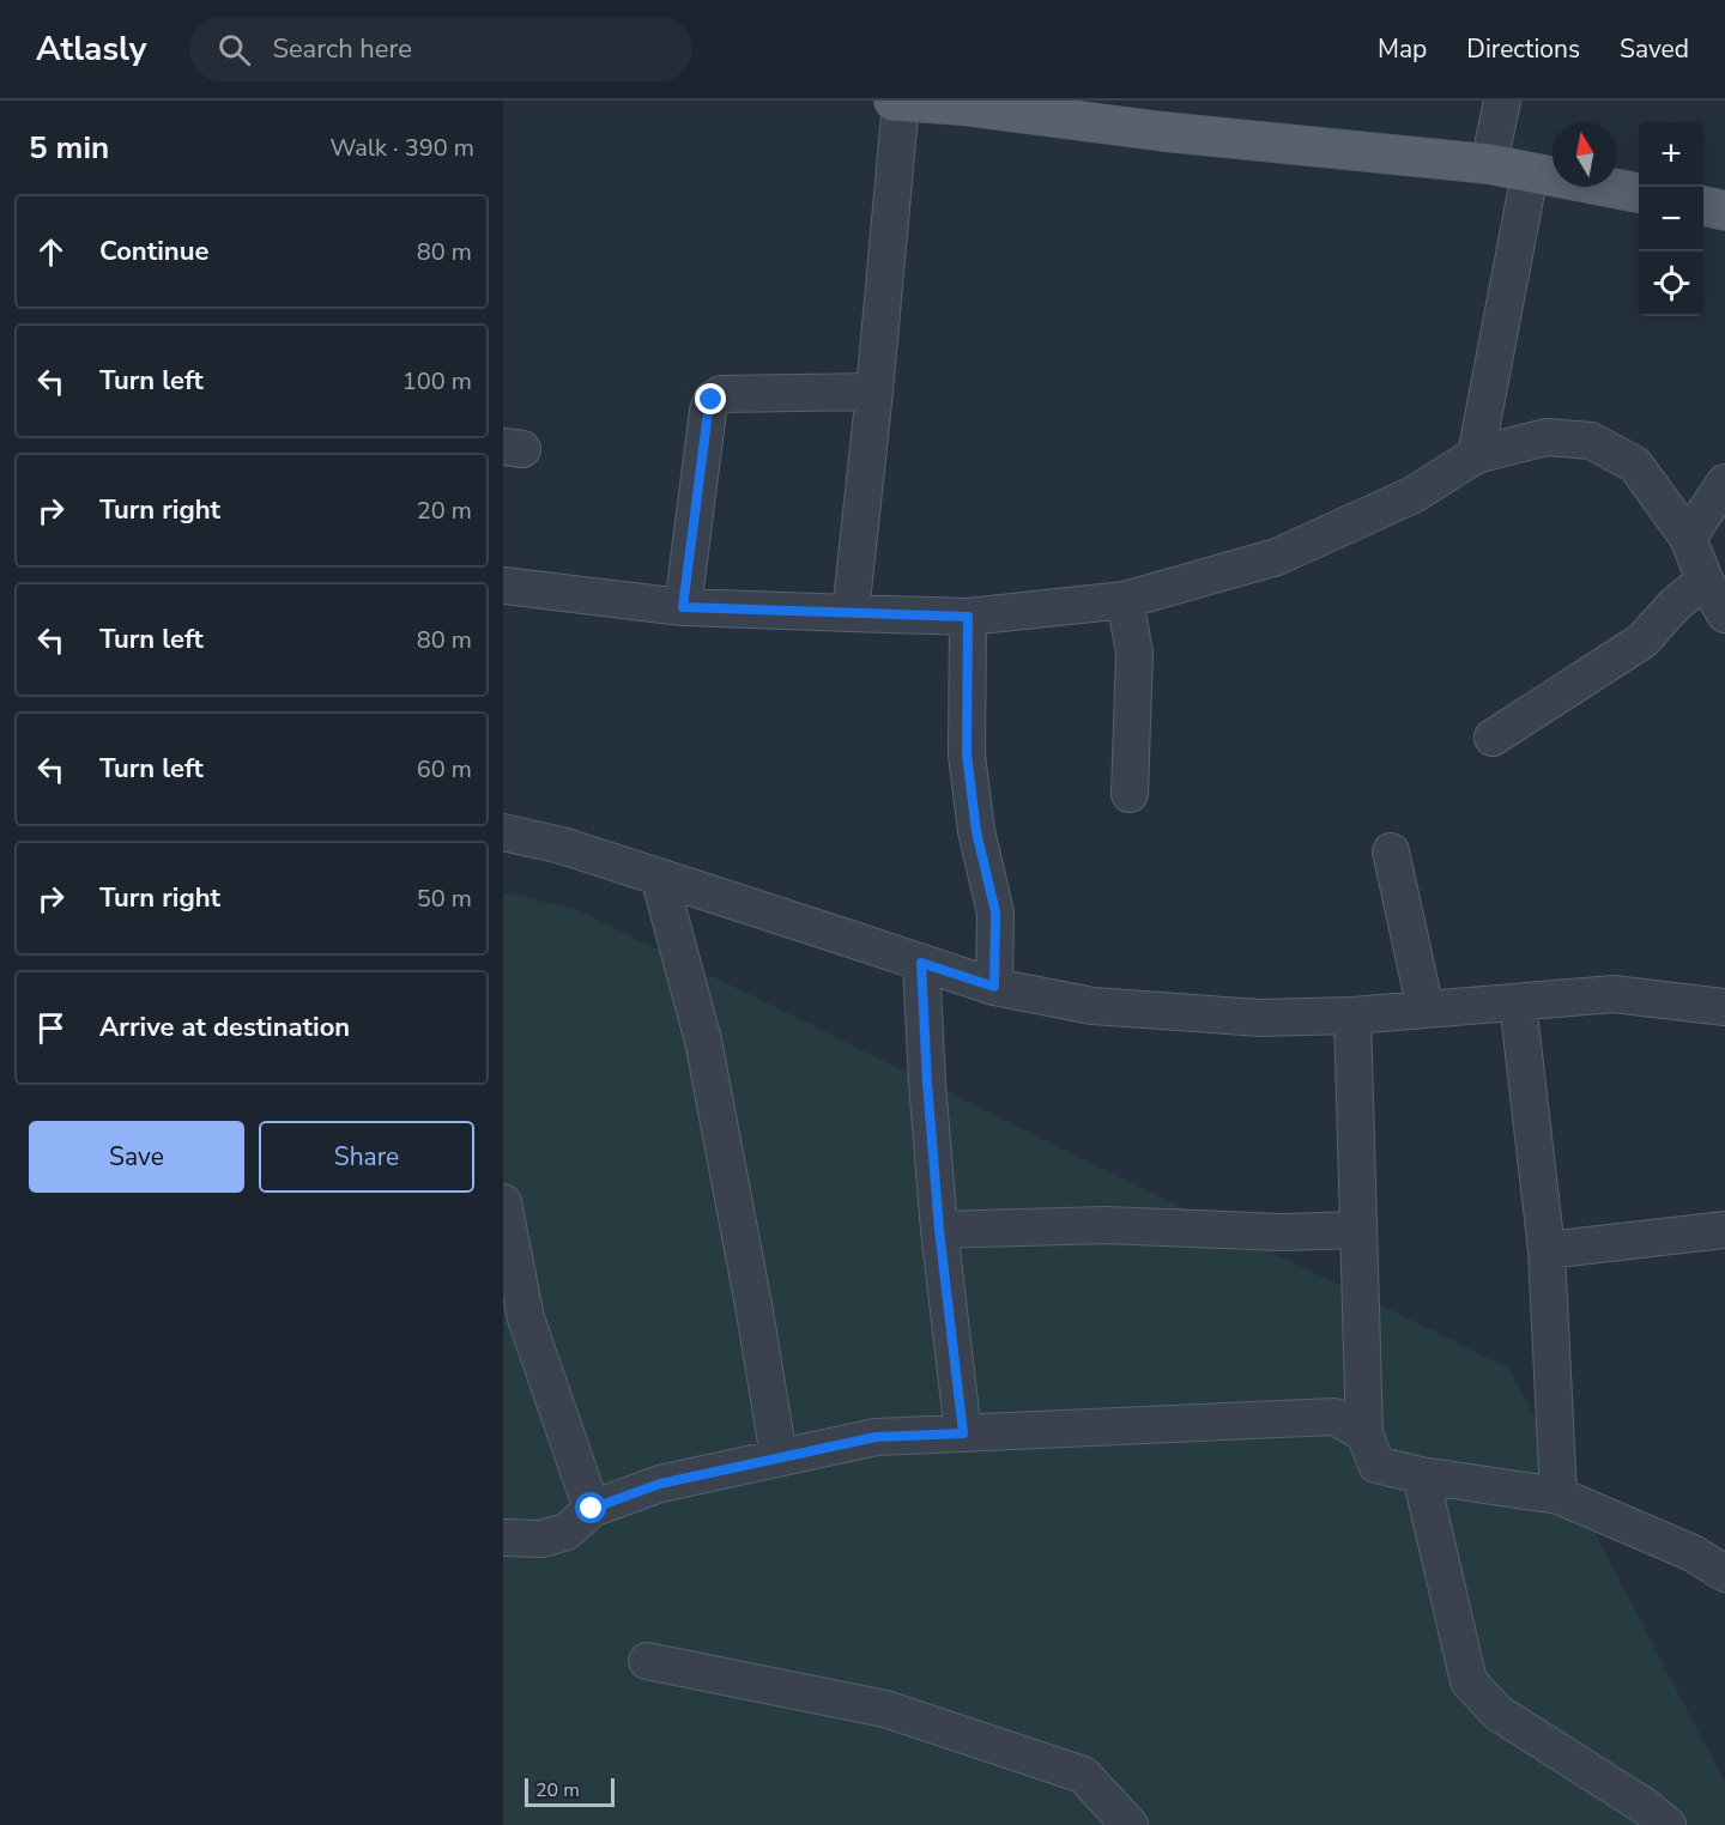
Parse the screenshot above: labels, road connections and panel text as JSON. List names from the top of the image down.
{
  "scale_bar": "20 m",
  "north": "top",
  "page": {
    "header": "Atlasly",
    "search": "Search here",
    "nav": ["Map", "Directions", "Saved"],
    "heading": ["5 min", "Walk · 390 m"],
    "map_buttons": ["+", "−"],
    "list": [
      ["Continue", "80 m"],
      ["Turn left", "100 m"],
      ["Turn right", "20 m"],
      ["Turn left", "80 m"],
      ["Turn left", "60 m"],
      ["Turn right", "50 m"],
      "Arrive at destination"
    ],
    "buttons": ["Save", "Share"],
    "scale": "20 m"
  }
}
